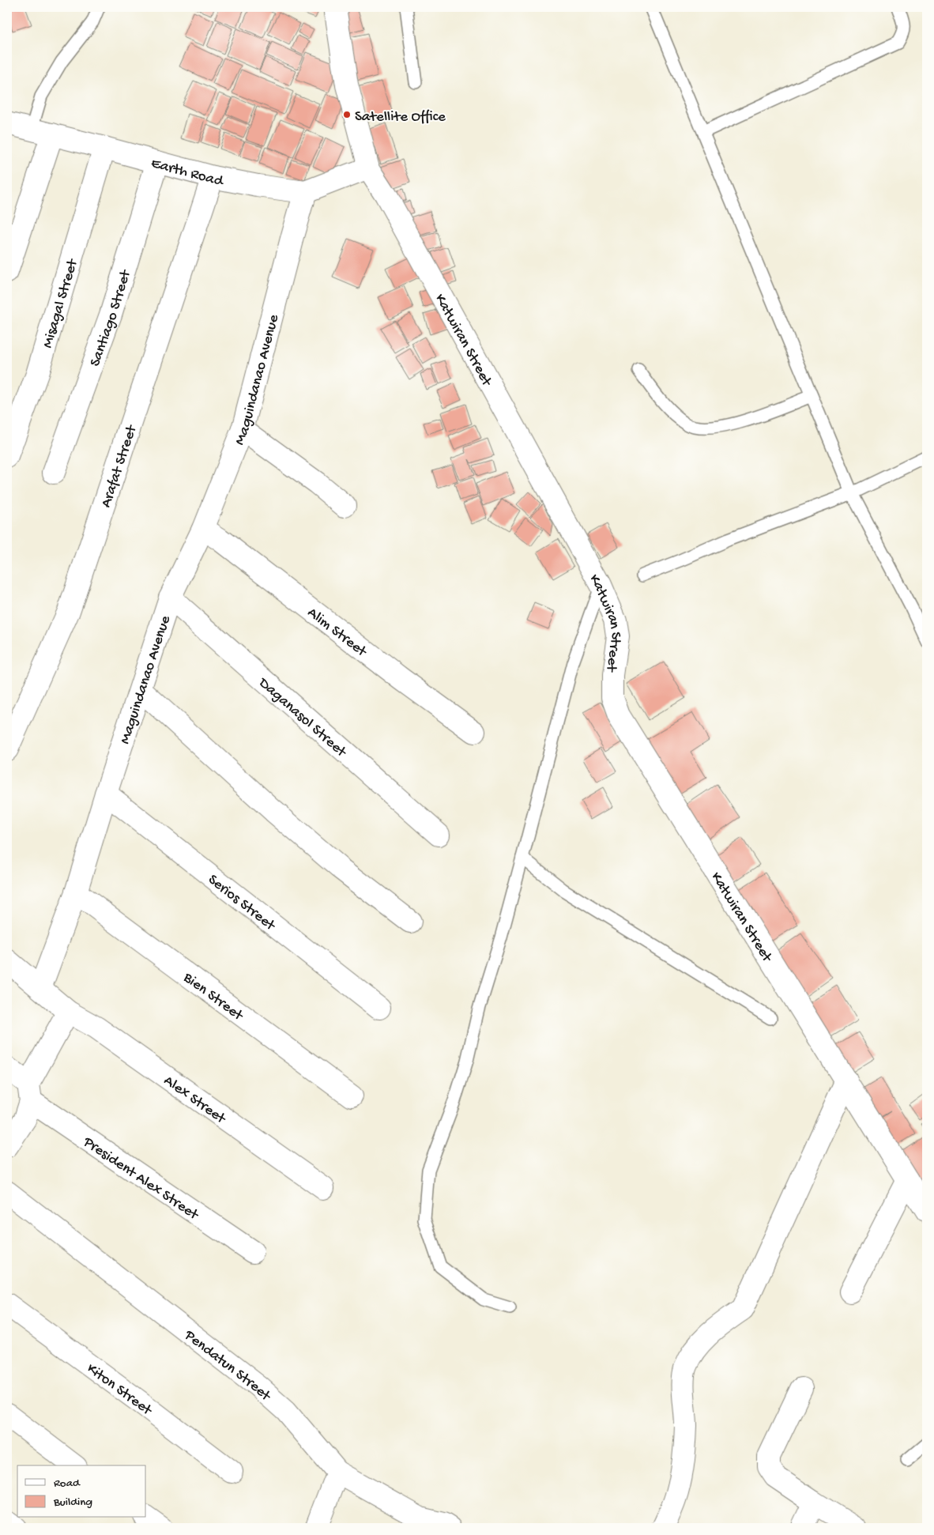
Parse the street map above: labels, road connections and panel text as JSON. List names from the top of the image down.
{
  "streets": {
    "street": [
      "Earth Road",
      "Misagal Street",
      "Santiago Street",
      "Katwiran Street",
      "Maguindanao Avenue",
      "Arafat Street",
      "Alim Street",
      "Daganasol Street",
      "Serios Street",
      "Bien Street",
      "Alex Street",
      "President Alex Street",
      "Pendatun Street",
      "Kiton Street"
    ]
  },
  "crossings": [
    ["Earth Road", "Misagal Street"],
    ["Earth Road", "Santiago Street"],
    ["Earth Road", "Katwiran Street"],
    ["Earth Road", "Maguindanao Avenue"],
    ["Earth Road", "Arafat Street"],
    ["Maguindanao Avenue", "Alim Street"],
    ["Maguindanao Avenue", "Daganasol Street"],
    ["Maguindanao Avenue", "Serios Street"],
    ["Maguindanao Avenue", "Bien Street"]
  ],
  "places": ["Satellite Office"],
  "legend": ["Road", "Building"]
}
